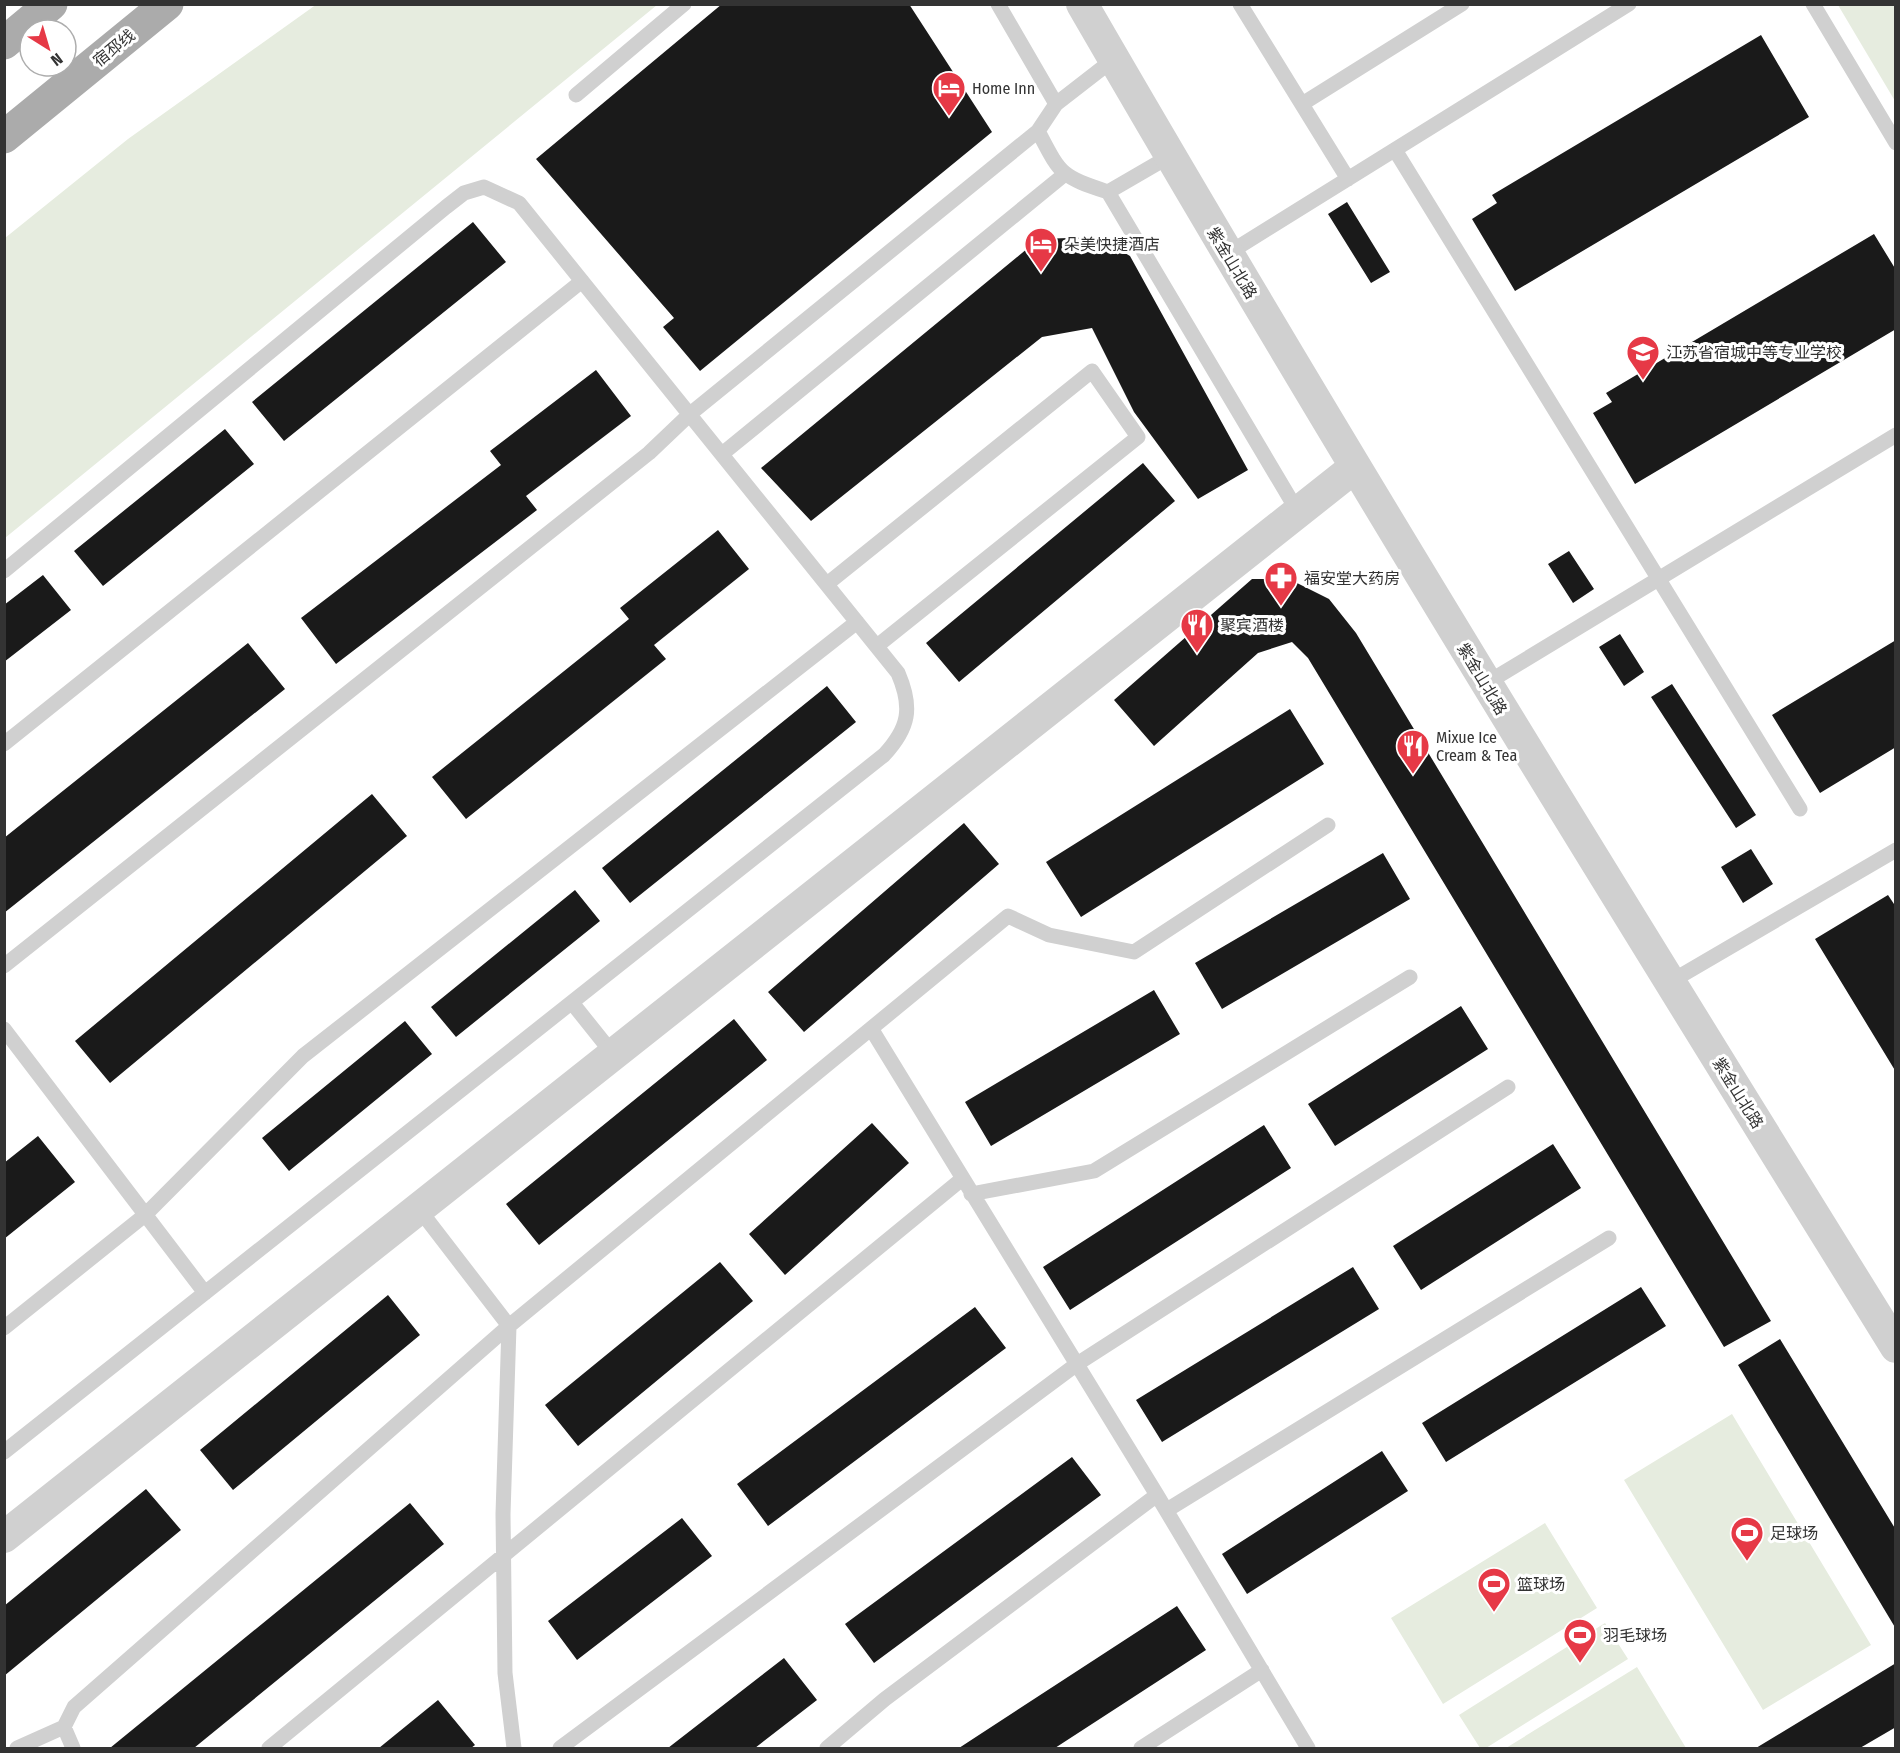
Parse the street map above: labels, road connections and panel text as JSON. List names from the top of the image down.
{
  "streets": {
    "main road": ["宿邳线"],
    "street": ["紫金山北路"]
  },
  "places": {
    "hotel": ["Home Inn", "朵美快捷酒店"],
    "school or university": ["江苏省宿城中等专业学校"],
    "pharmacy": ["福安堂大药房"],
    "restaurant": ["聚宾酒楼", "Mixue Ice Cream & Tea"],
    "sports": ["足球场", "篮球场", "羽毛球场"]
  },
  "north": "bottom right"
}
